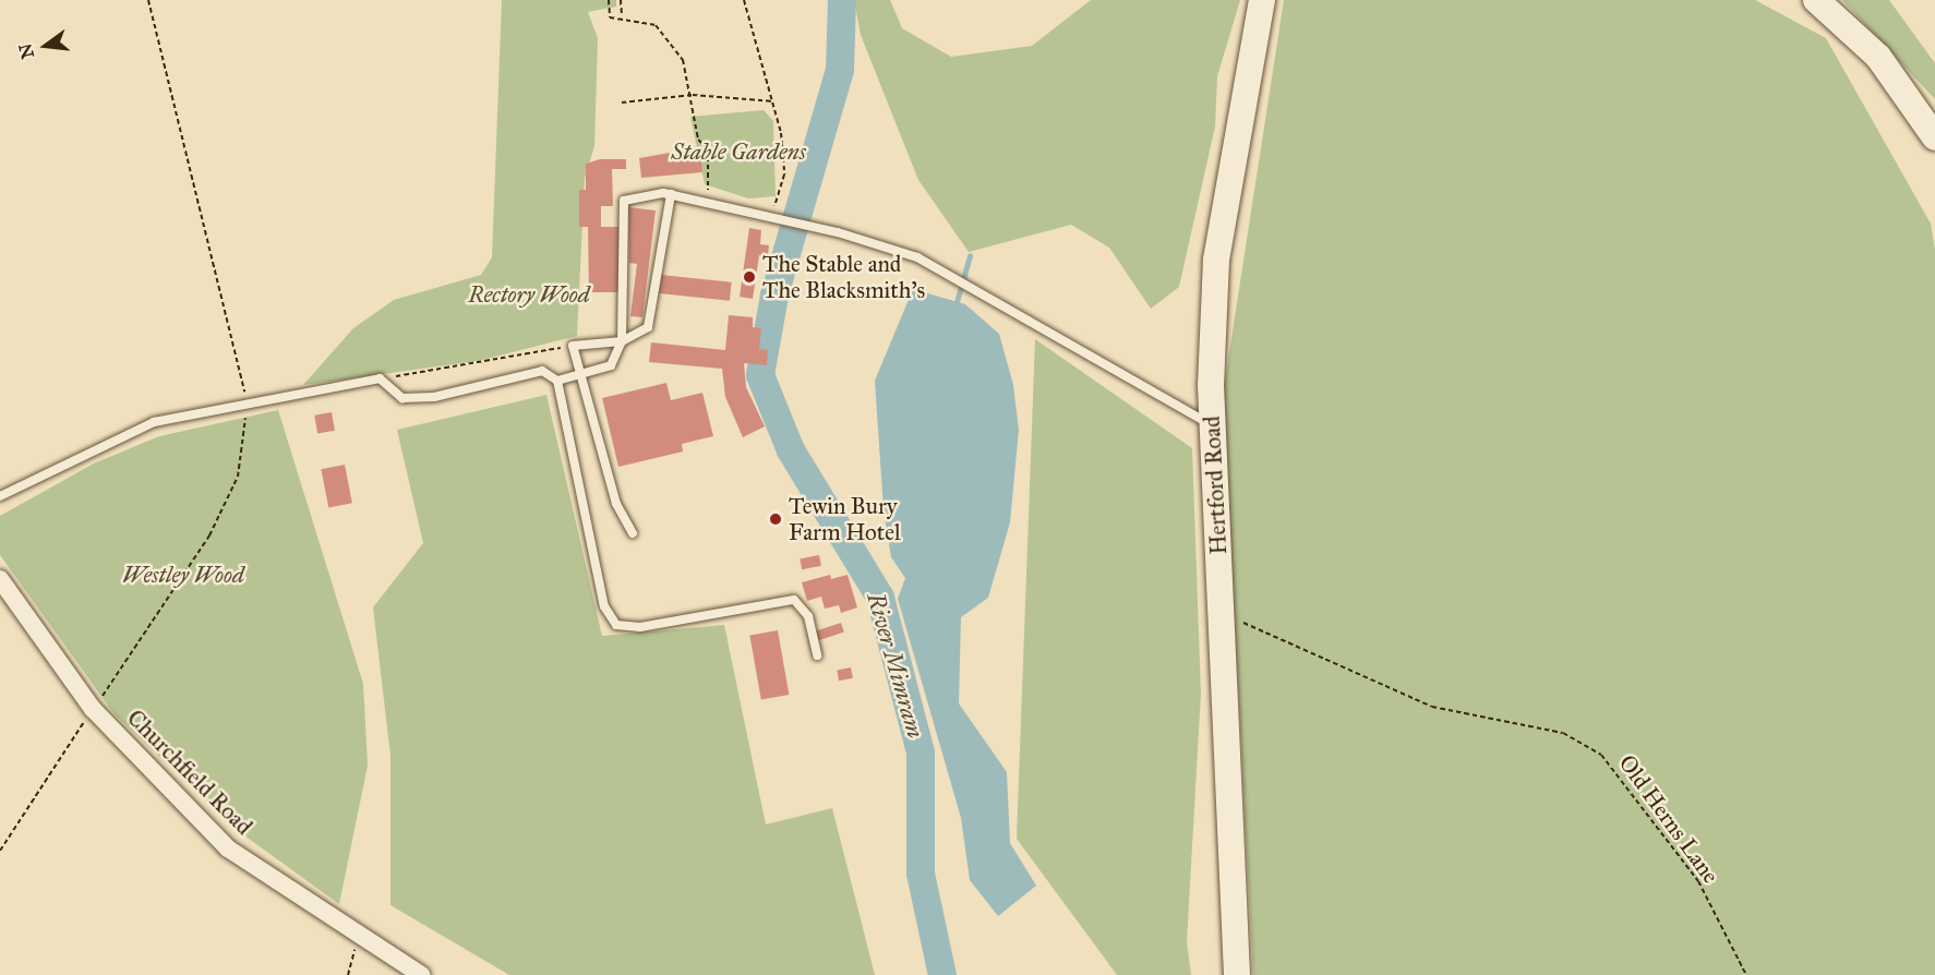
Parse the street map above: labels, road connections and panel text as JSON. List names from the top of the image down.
{
  "streets": {
    "main road": ["Hertford Road"],
    "street": ["Churchfield Road"],
    "path": ["Old Herns Lane"]
  },
  "crossings": [
    ["Hertford Road", "Old Herns Lane"]
  ],
  "water": ["River Mimram"],
  "parks": ["Stable Gardens", "Rectory Wood", "Westley Wood"],
  "places": ["The Stable and The Blacksmith's", "Tewin Bury Farm Hotel"],
  "north": "left"
}
